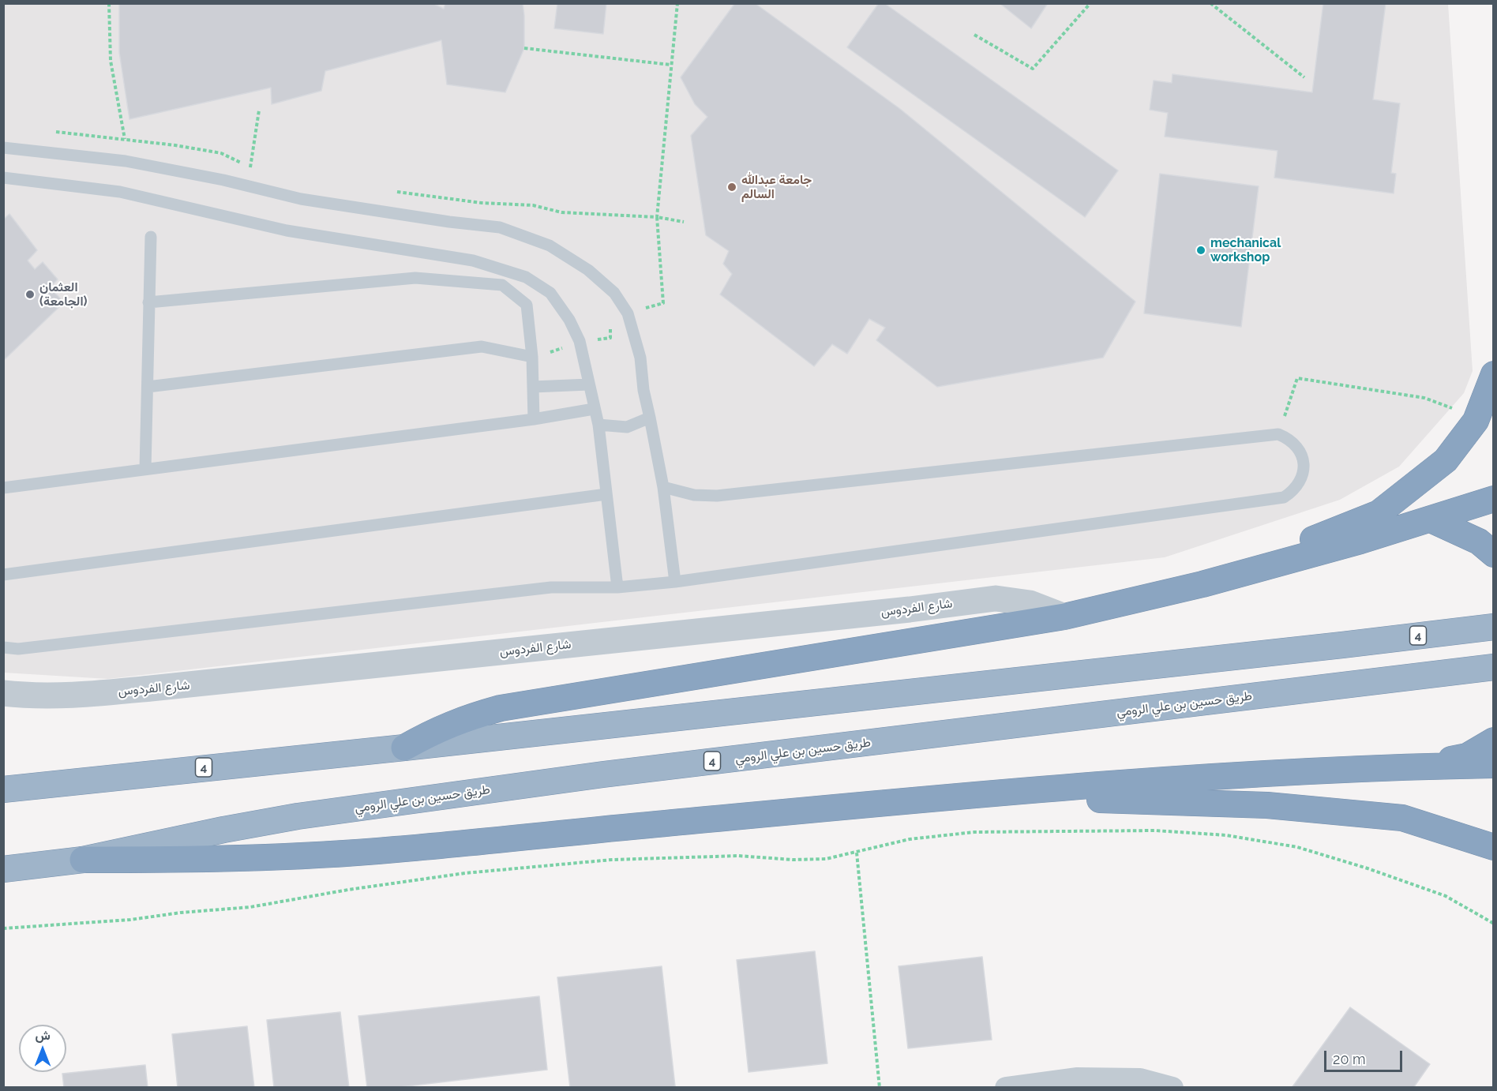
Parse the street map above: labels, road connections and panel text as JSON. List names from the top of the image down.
{
  "streets": {
    "highway": ["4", "طريق حسين بن علي الرومي"],
    "street": ["شارع الفردوس"]
  },
  "places": ["جامعة عبدالله السالم", "mechanical workshop", "العثمان (الجامعة)"],
  "scale_bar": "20 m",
  "north": "top"
}
